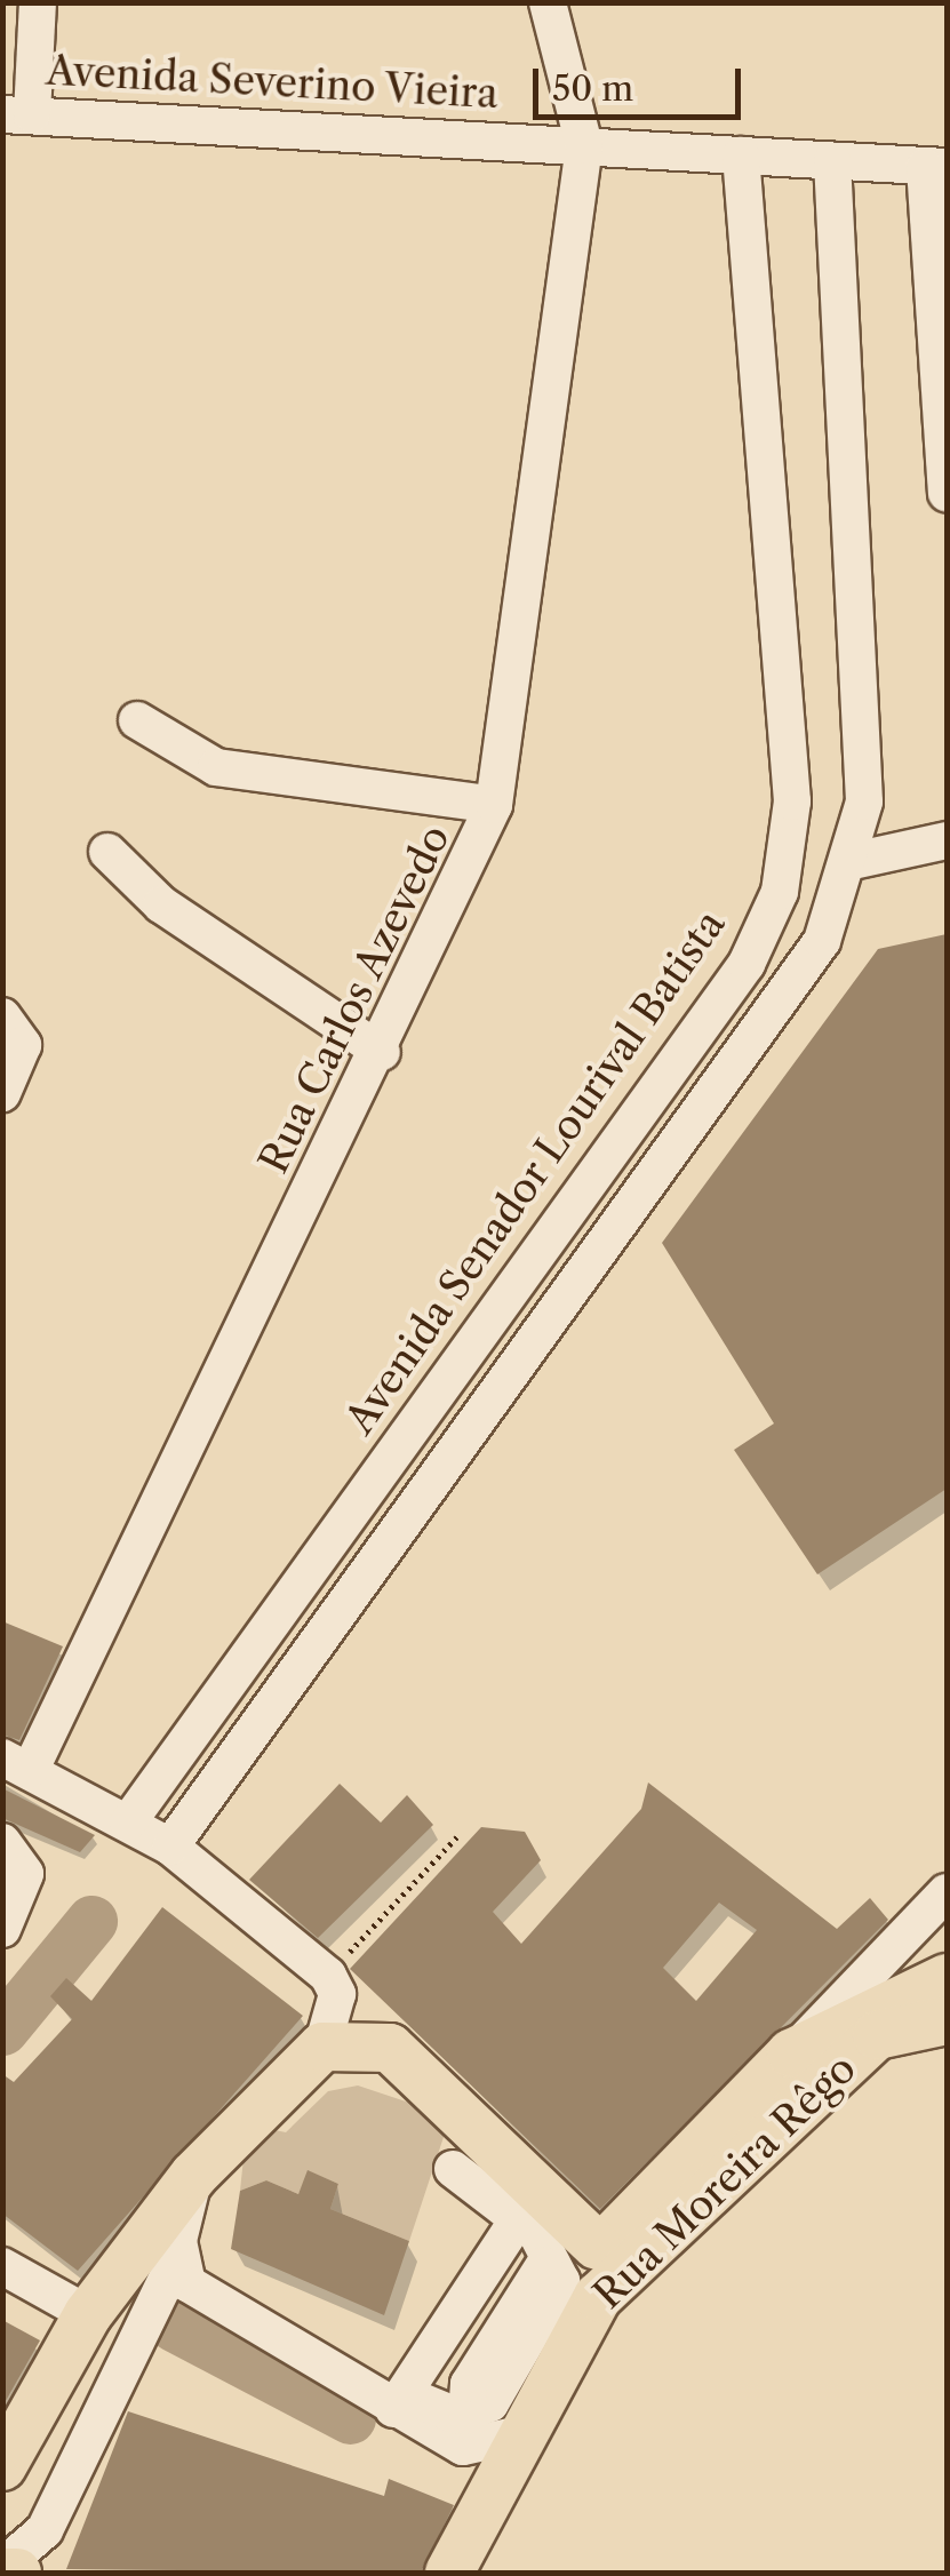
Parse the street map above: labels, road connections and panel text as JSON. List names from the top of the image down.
{
  "streets": {
    "main road": ["Rua Moreira Rêgo"],
    "street": ["Avenida Severino Vieira", "Rua Carlos Azevedo", "Avenida Senador Lourival Batista"]
  },
  "crossings": [
    ["Avenida Severino Vieira", "Rua Carlos Azevedo"],
    ["Avenida Severino Vieira", "Avenida Senador Lourival Batista"]
  ],
  "scale_bar": "50 m"
}
